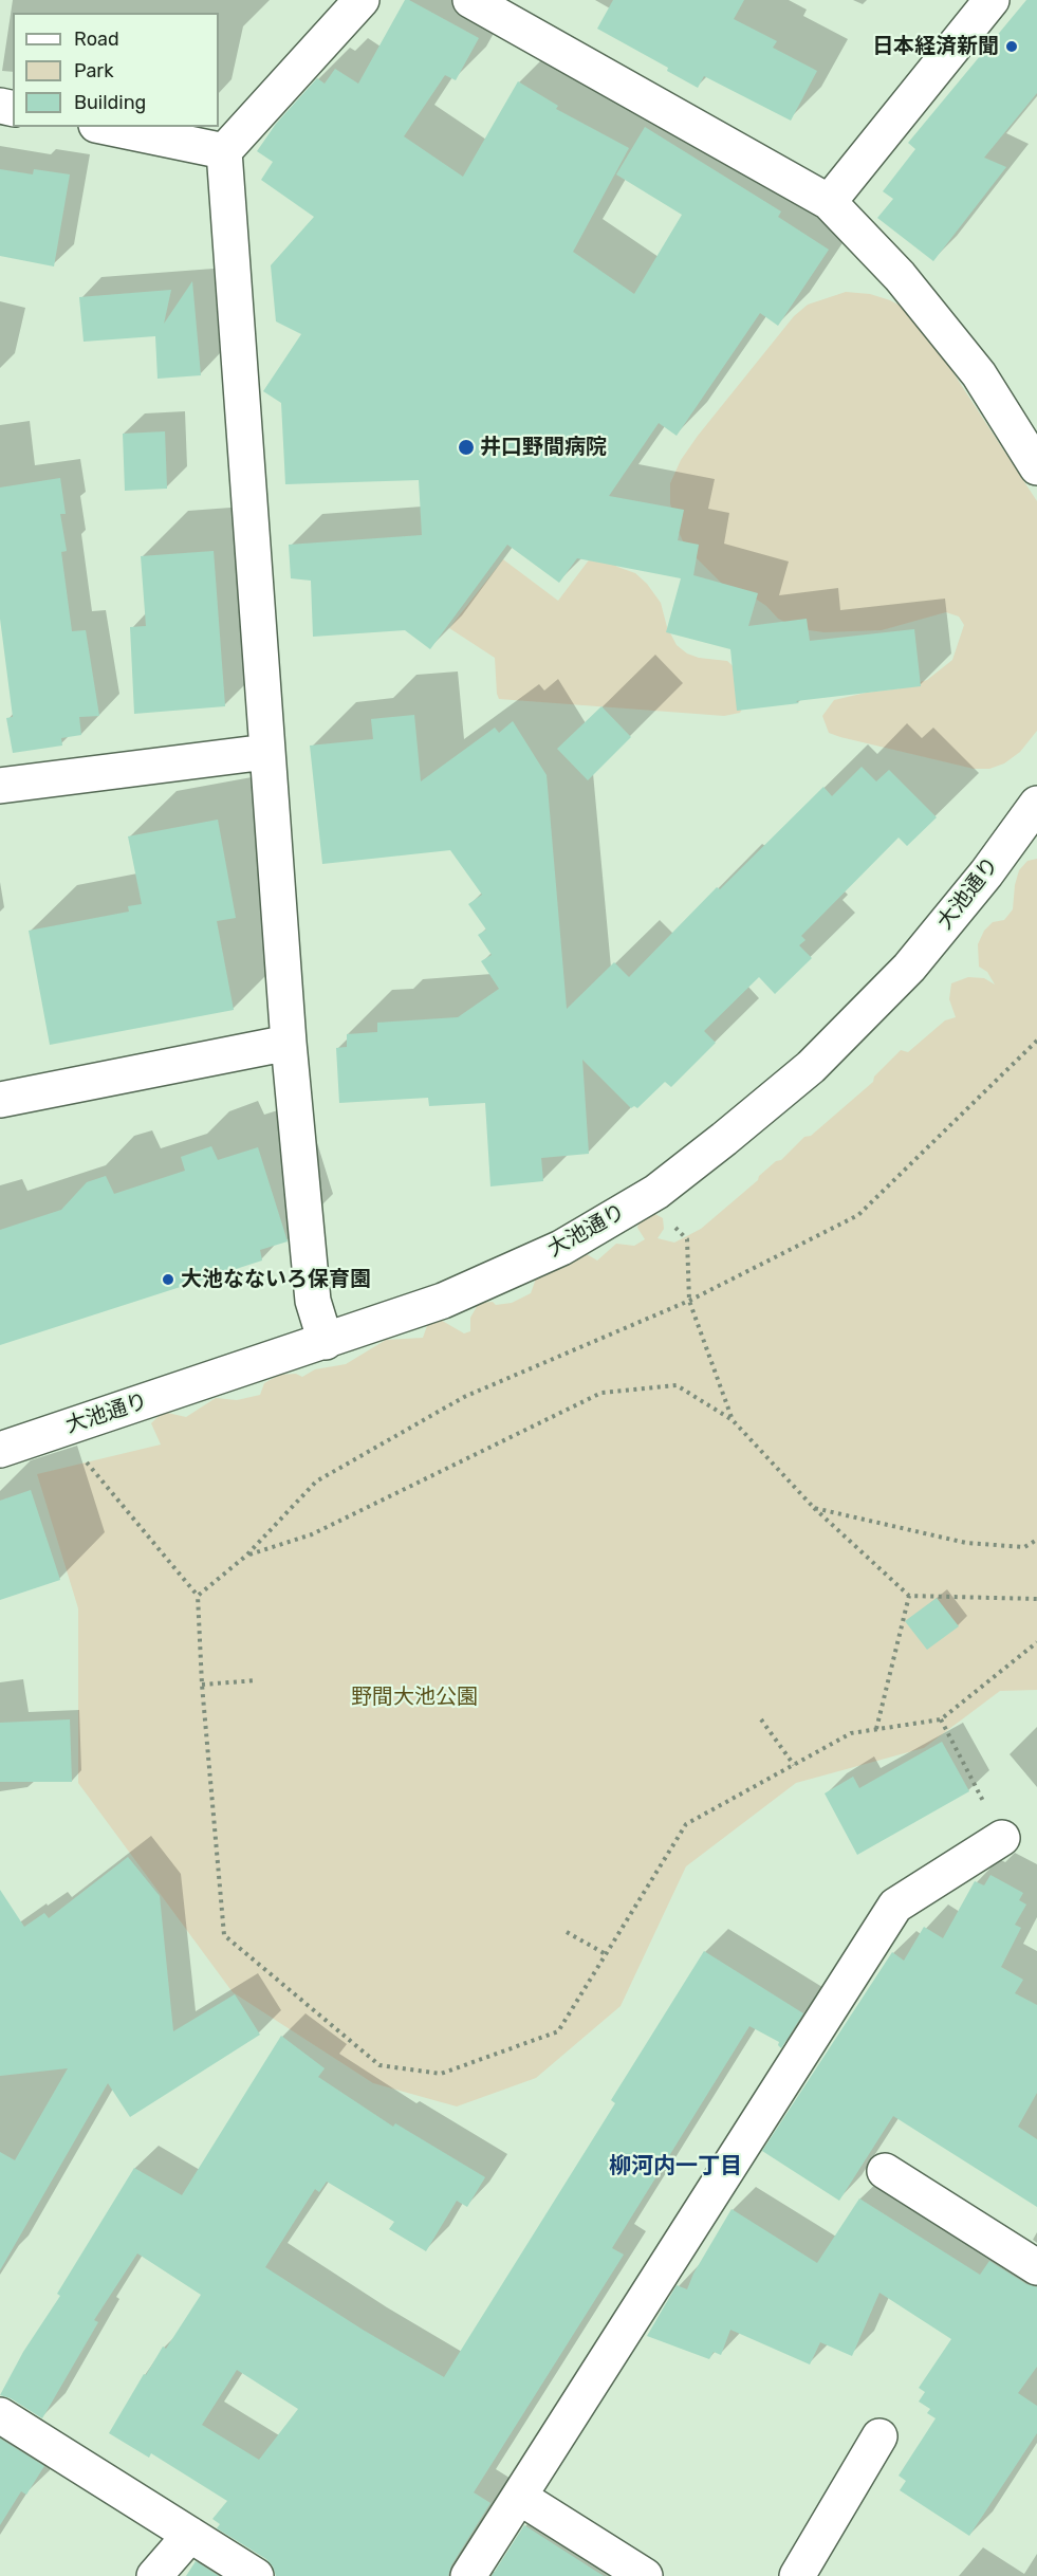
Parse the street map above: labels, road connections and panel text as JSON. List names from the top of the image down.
{
  "streets": {
    "street": ["大池通り"]
  },
  "districts": ["柳河内一丁目"],
  "parks": ["野間大池公園"],
  "places": ["日本経済新聞", "井口野間病院", "大池なないろ保育園"],
  "legend": ["Road", "Park", "Building"]
}
